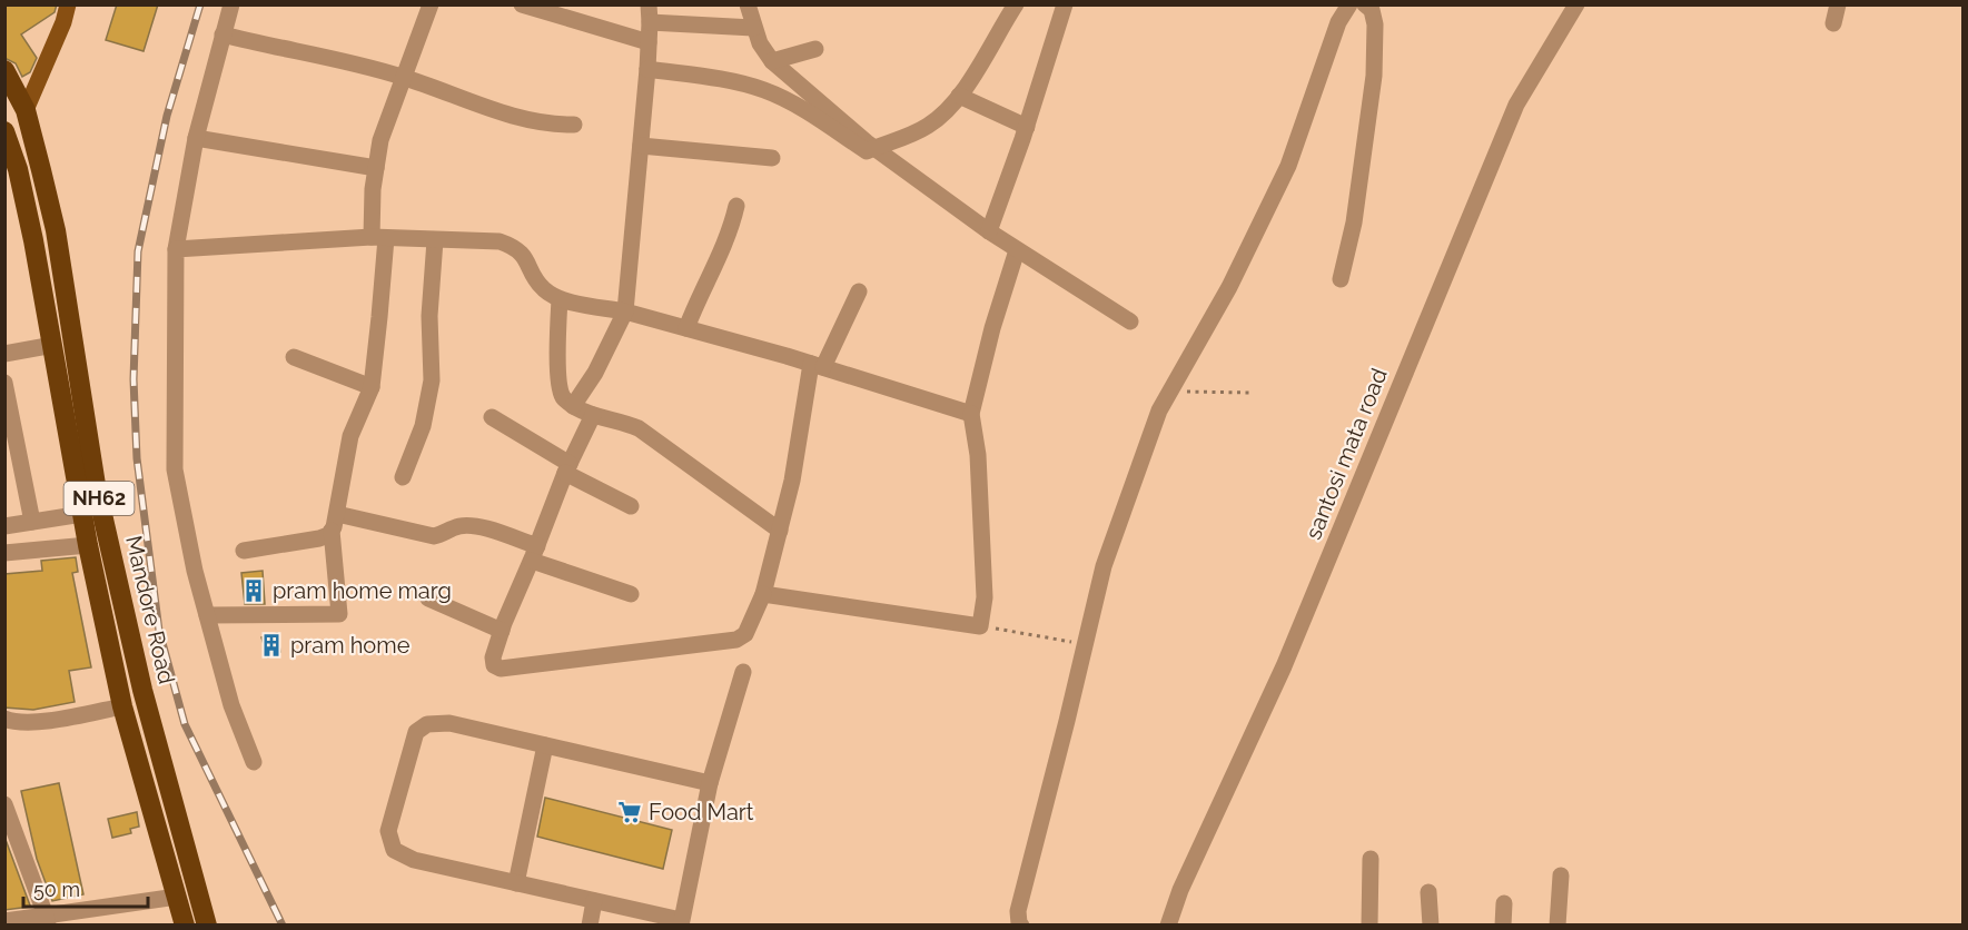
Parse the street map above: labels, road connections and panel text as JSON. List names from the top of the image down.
{
  "streets": {
    "highway": ["NH62", "Mandore Road"],
    "street": ["santosi mata road"]
  },
  "places": {
    "building": ["pram home marg", "pram home"],
    "supermarket": ["Food Mart"]
  },
  "scale_bar": "50 m"
}
